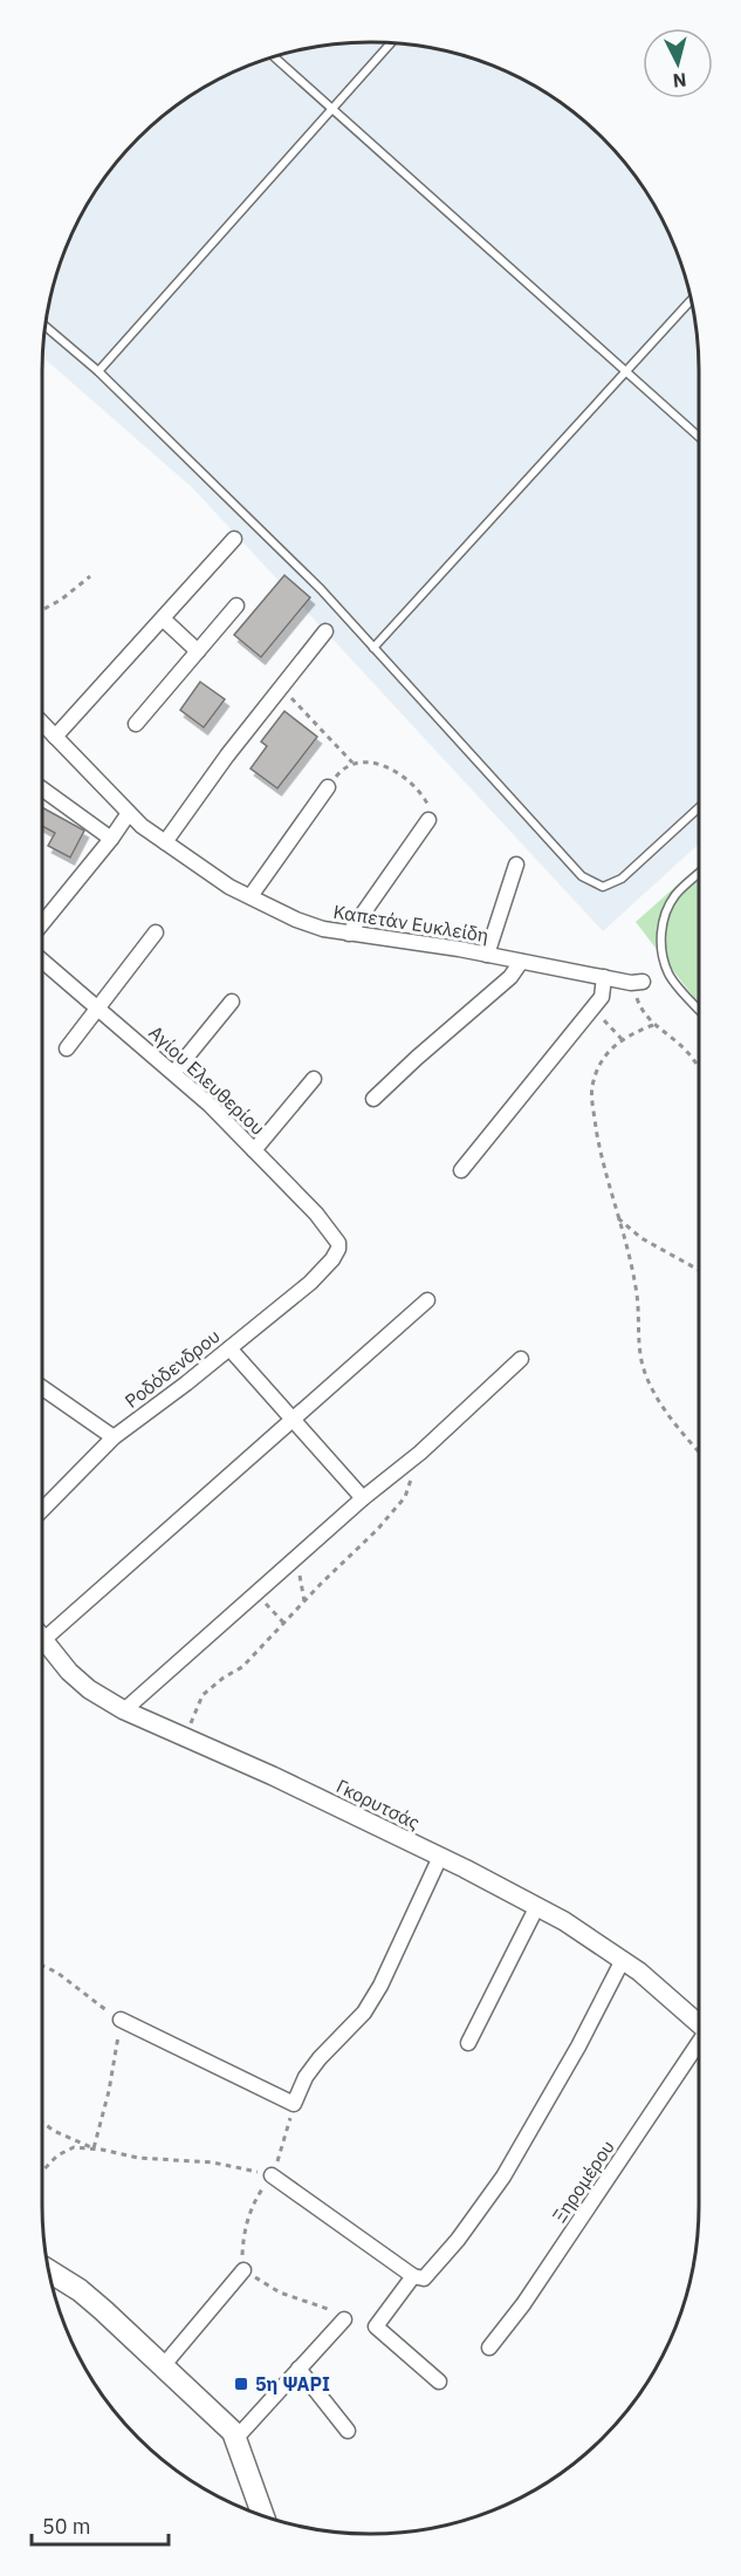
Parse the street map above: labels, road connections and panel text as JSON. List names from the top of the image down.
{
  "streets": {
    "street": [
      "Καπετάν Ευκλείδη",
      "Αγίου Ελευθερίου",
      "Ροδόδενδρου",
      "Γκορυτσάς",
      "Ξηρομέρου"
    ]
  },
  "crossings": [
    ["Αγίου Ελευθερίου", "Ροδόδενδρου"]
  ],
  "places": {
    "transit": ["5η ΨΑΡΙ"]
  },
  "scale_bar": "50 m",
  "north": "bottom"
}
